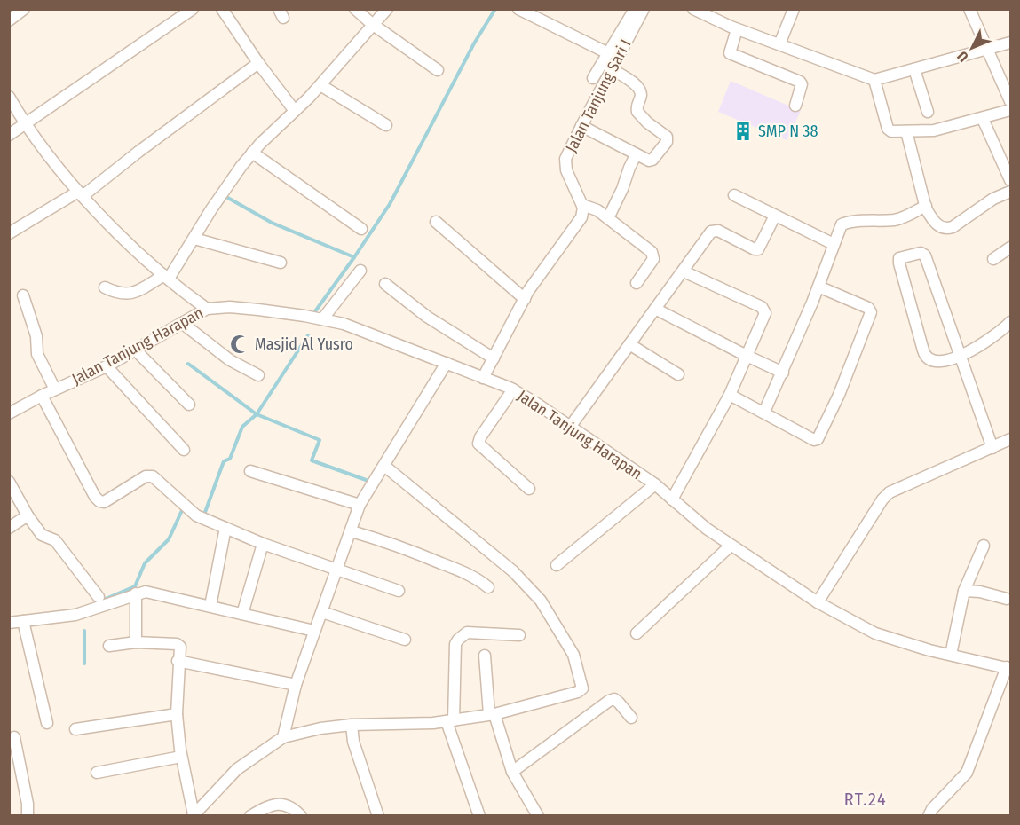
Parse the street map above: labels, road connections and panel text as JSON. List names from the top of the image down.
{
  "streets": {
    "street": ["Jalan Tanjung Sari I", "Jalan Tanjung Harapan"]
  },
  "districts": ["RT.24"],
  "places": {
    "building": ["SMP N 38"],
    "mosque": ["Masjid Al Yusro"]
  },
  "north": "bottom left"
}
